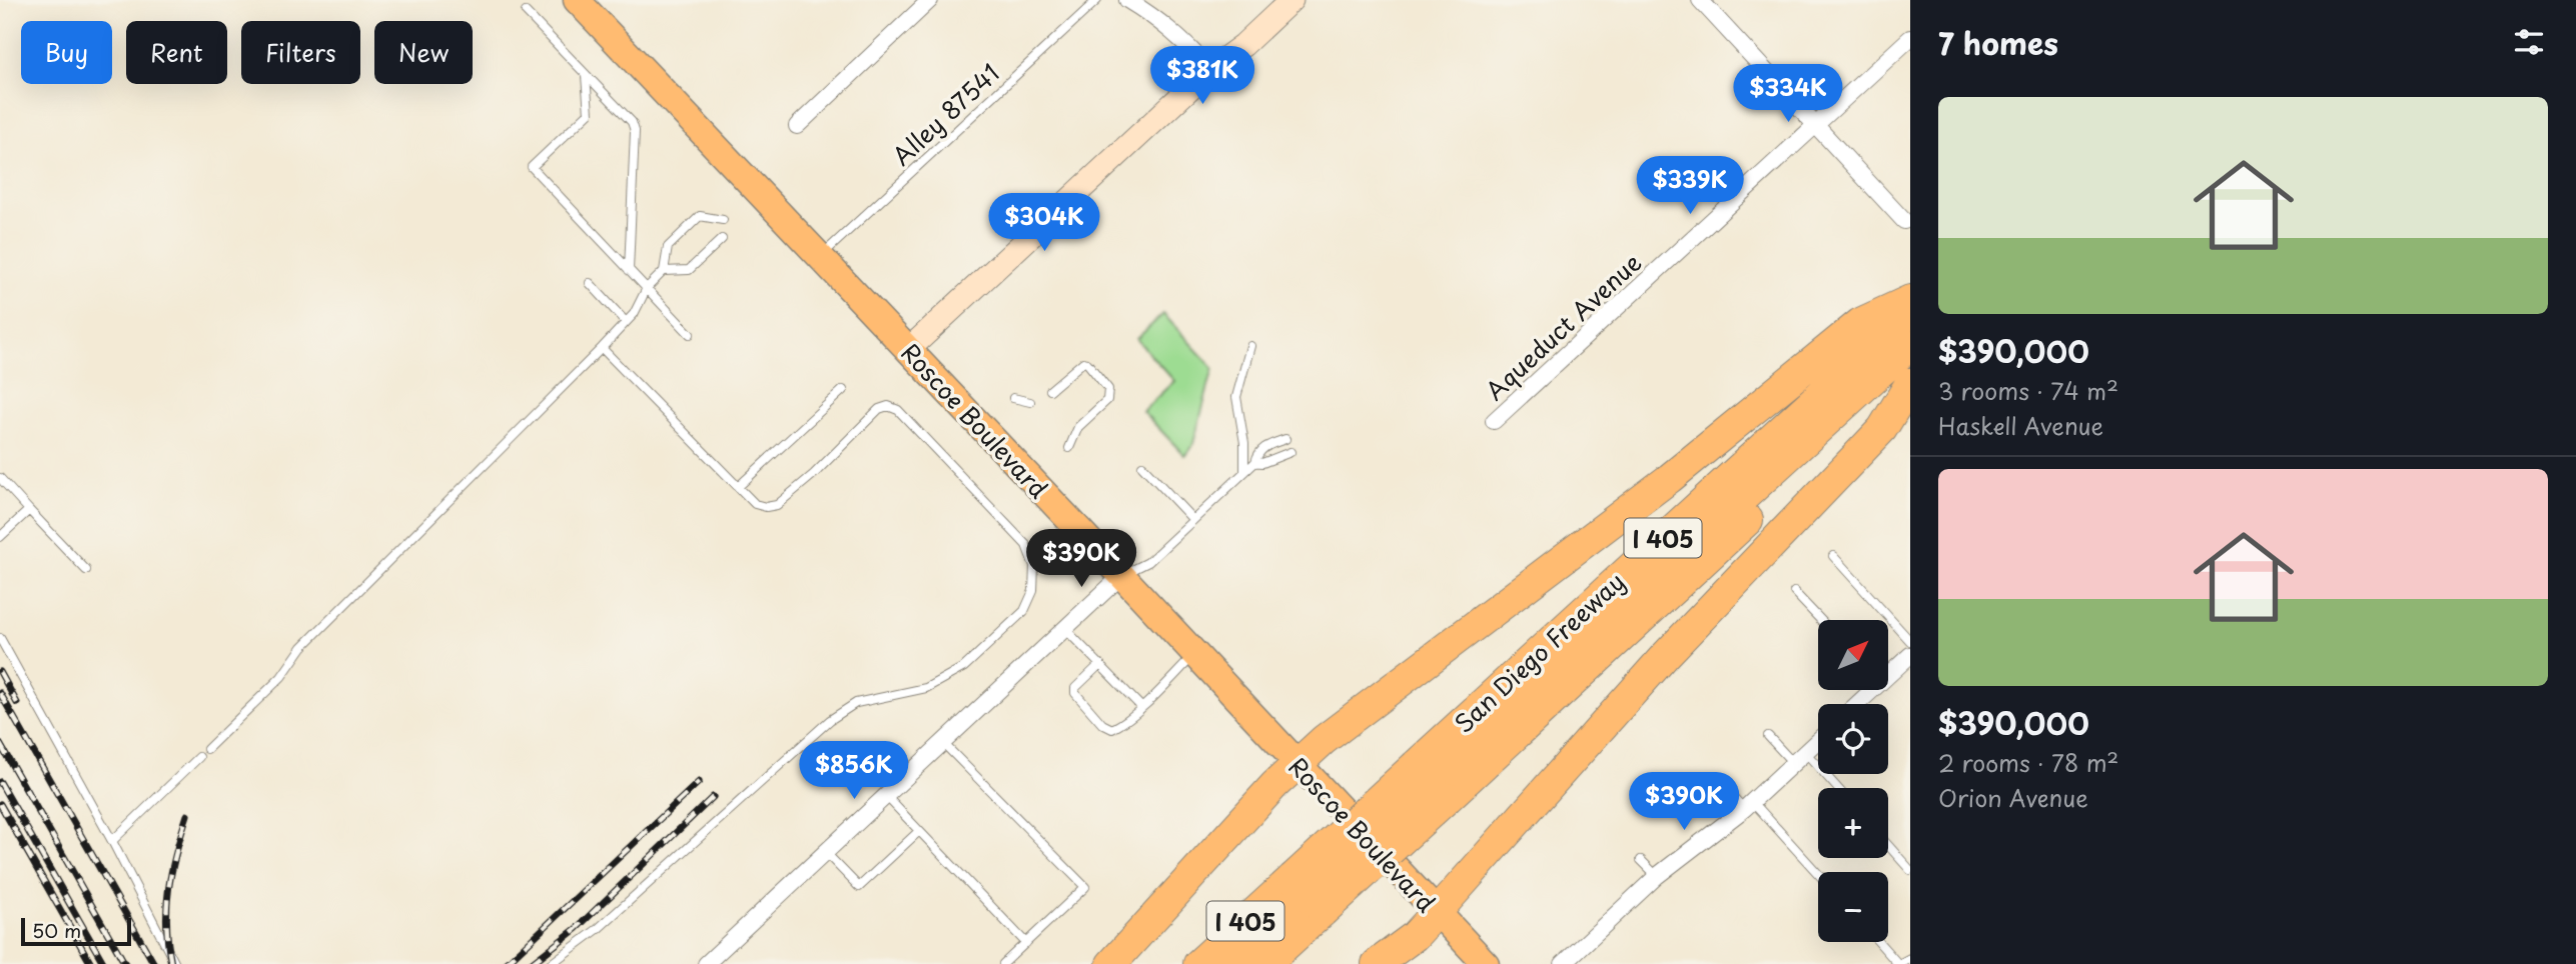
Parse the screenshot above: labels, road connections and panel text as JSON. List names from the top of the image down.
{
  "streets": {
    "highway": ["I 405", "San Diego Freeway"],
    "main road": ["Roscoe Boulevard"],
    "street": ["Aqueduct Avenue"],
    "lane": ["Alley 87541"]
  },
  "crossings": [
    ["Alley 87541", "Roscoe Boulevard"]
  ],
  "scale_bar": "50 m",
  "north": "top right",
  "page": {
    "heading": "7 homes",
    "chip": [
      "Buy",
      "Rent",
      "Filters",
      "New"
    ],
    "price": [
      "$381K",
      "$334K",
      "$339K",
      "$304K",
      "$390K",
      "$856K",
      "$390K"
    ],
    "list": [
      {
        "name": "$390,000",
        "note": "3 rooms · 74 m² · Haskell Avenue"
      },
      {
        "name": "$390,000",
        "note": "2 rooms · 78 m² · Orion Avenue"
      }
    ],
    "map_buttons": ["+", "−"],
    "scale": "50 m"
  }
}
